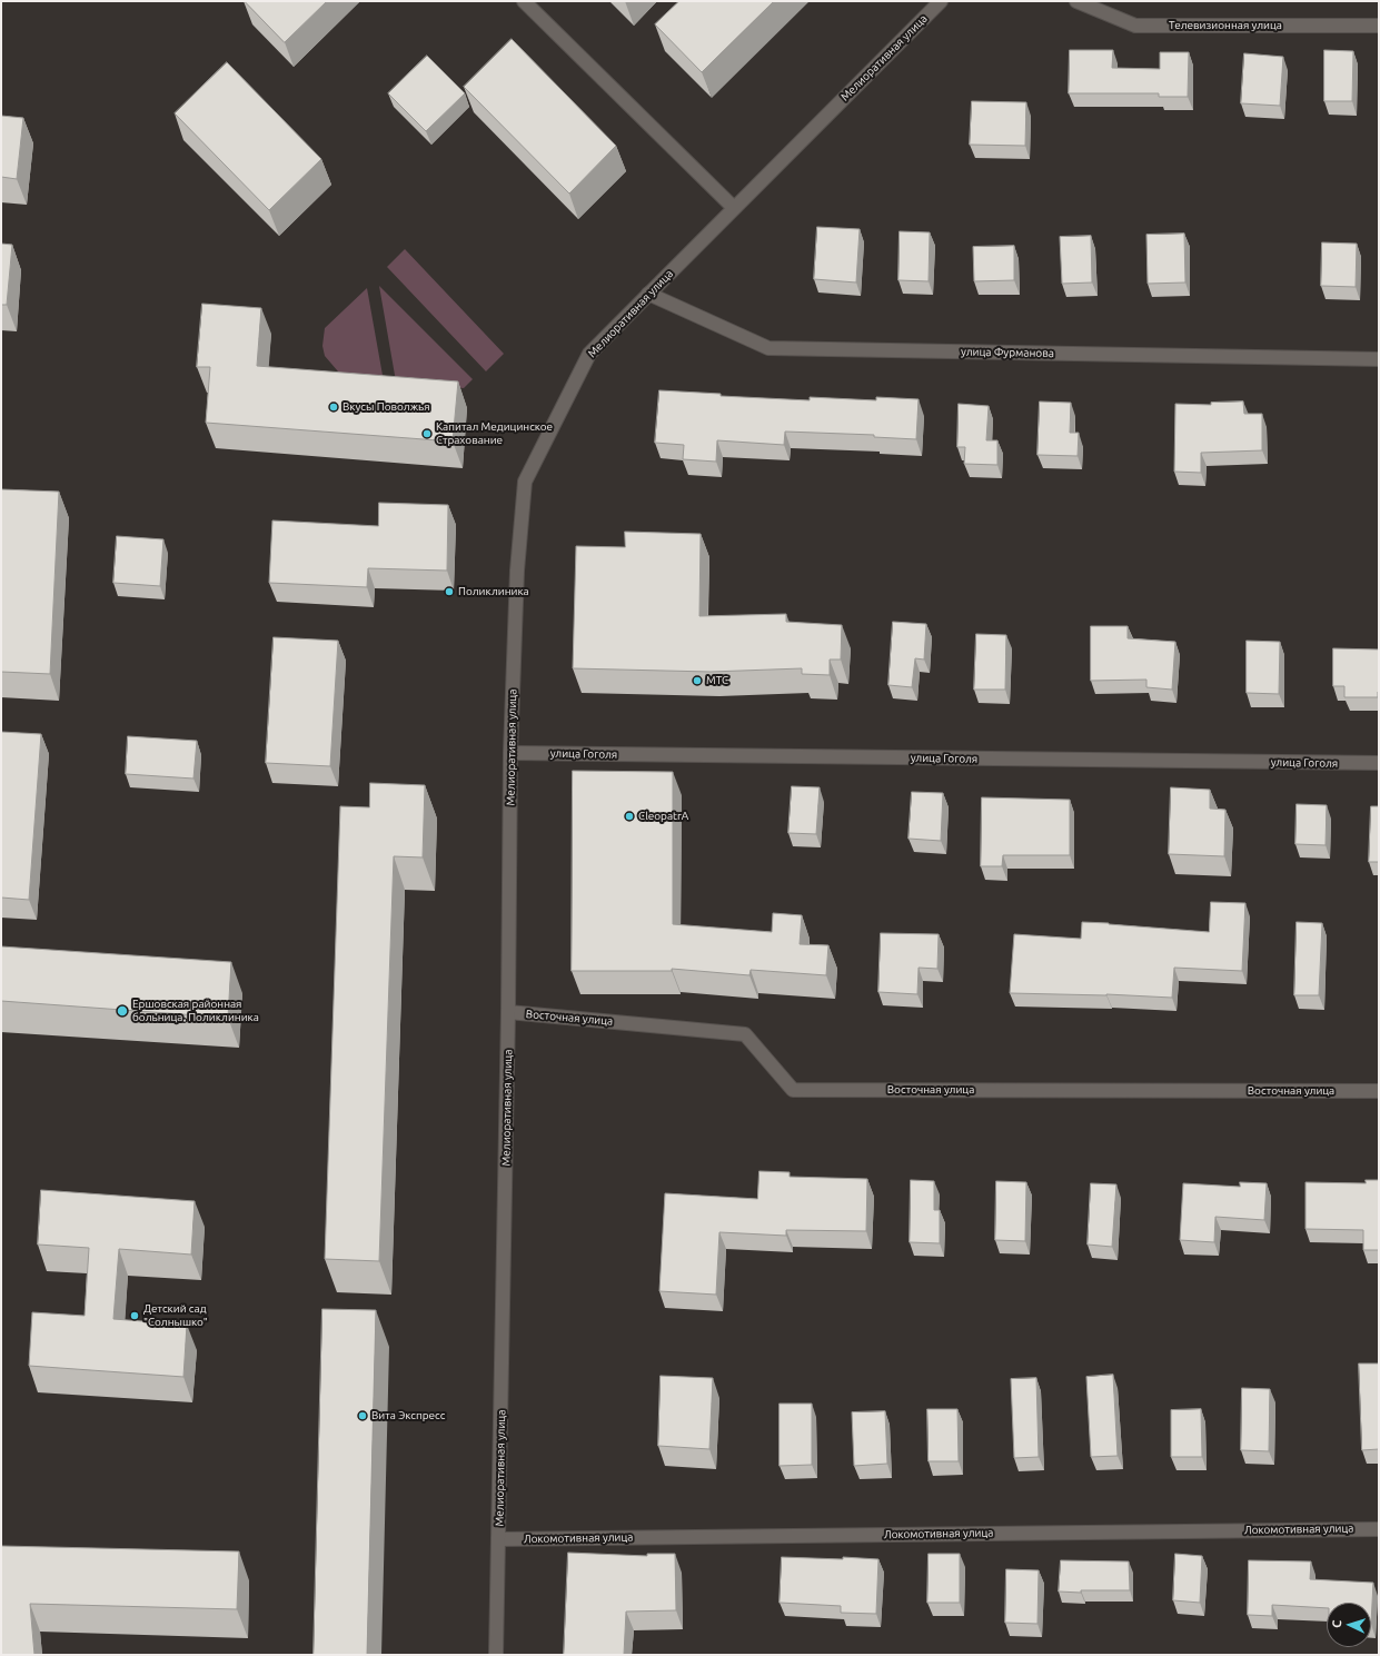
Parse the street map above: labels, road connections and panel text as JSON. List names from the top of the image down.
{
  "streets": {
    "street": [
      "Телевизионная улица",
      "Мелиоративная улица",
      "улица Фурманова",
      "улица Гоголя",
      "Восточная улица",
      "Локомотивная улица"
    ]
  },
  "crossings": [
    ["Мелиоративная улица", "улица Фурманова"],
    ["Мелиоративная улица", "улица Гоголя"],
    ["Мелиоративная улица", "Восточная улица"],
    ["Мелиоративная улица", "Локомотивная улица"]
  ],
  "places": [
    "Вкусы Поволжья",
    "Капитал Медицинское Страхование",
    "Поликлиника",
    "МТС",
    "CleopatrA",
    "Ершовская районная больница. Поликлиника",
    "Детский сад \"Солнышко\"",
    "Вита Экспресс"
  ],
  "north": "left"
}
